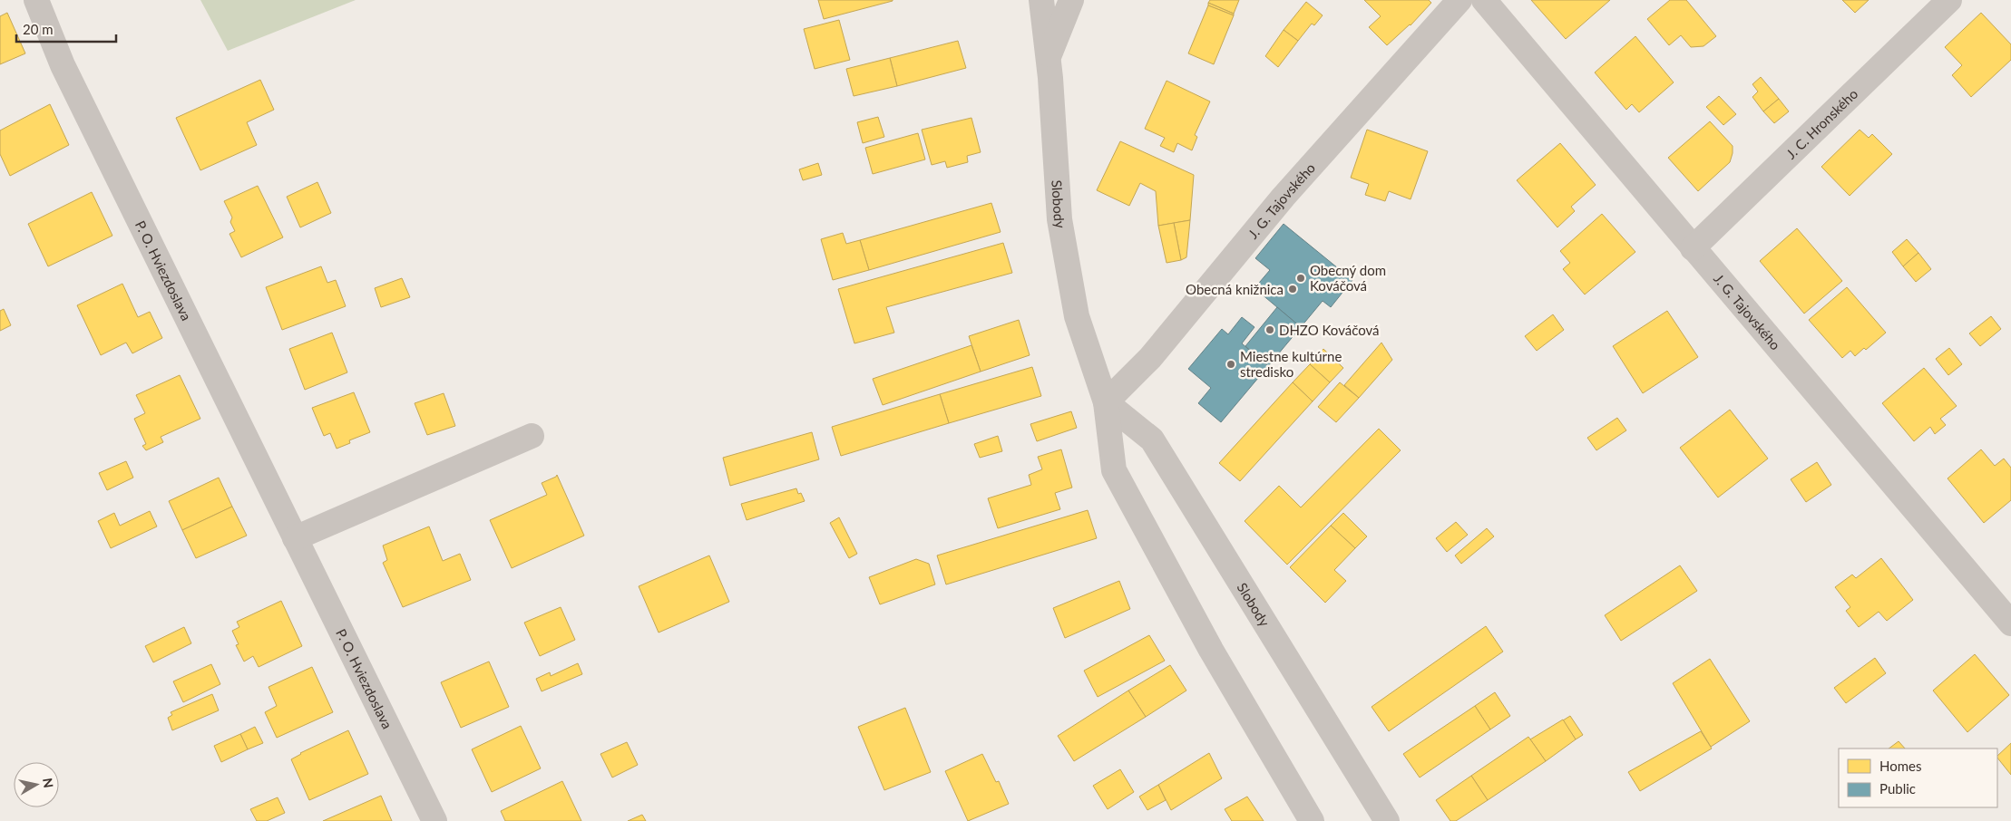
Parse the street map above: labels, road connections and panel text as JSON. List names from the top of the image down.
{
  "streets": {
    "street": [
      "J. C. Hronského",
      "J. G. Tajovského",
      "Slobody",
      "P. O. Hviezdoslava"
    ]
  },
  "crossings": [
    ["J. C. Hronského", "J. G. Tajovského"],
    ["J. G. Tajovského", "Slobody"]
  ],
  "places": [
    "Obecný dom Kováčová",
    "Obecná knižnica",
    "DHZO Kováčová",
    "Miestne kultúrne stredisko"
  ],
  "legend": ["Homes", "Public"],
  "scale_bar": "20 m",
  "north": "right"
}
